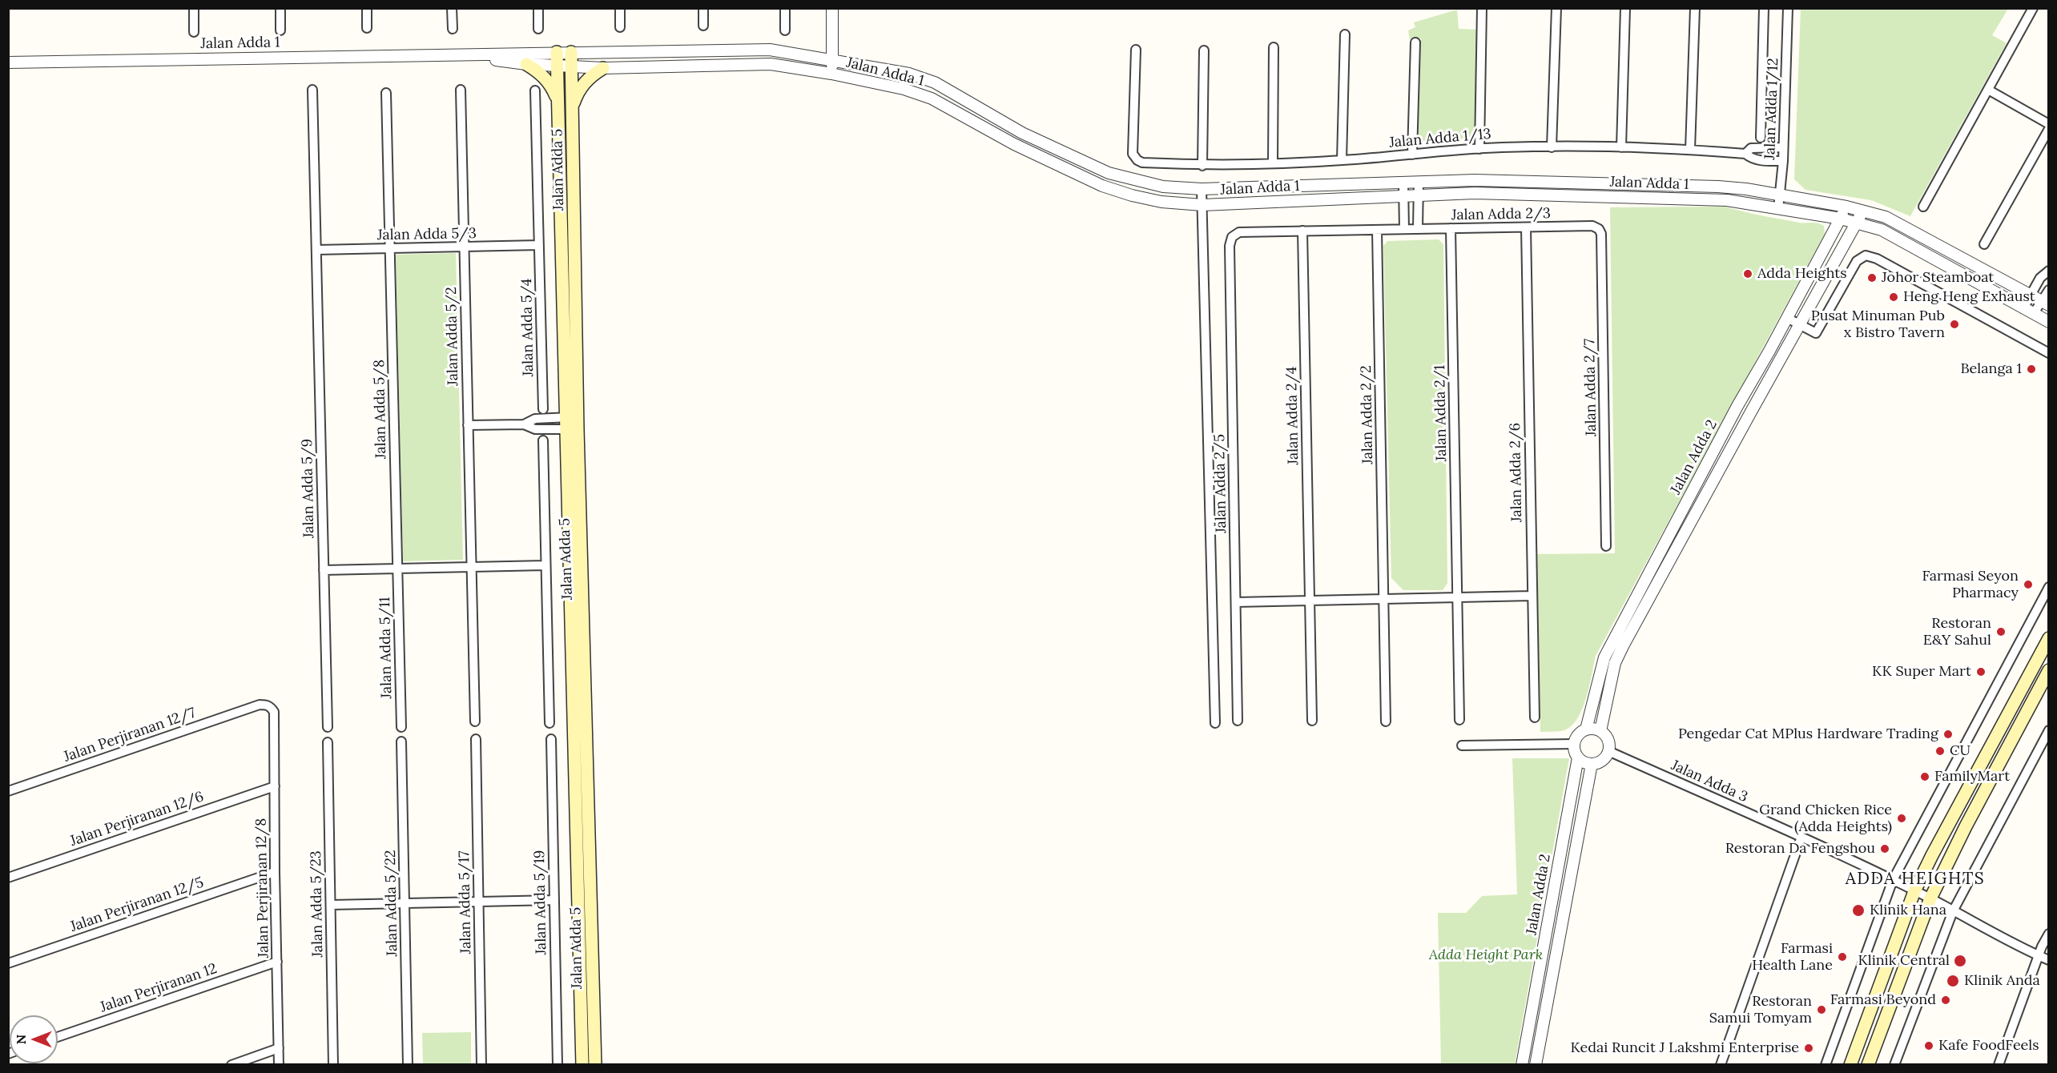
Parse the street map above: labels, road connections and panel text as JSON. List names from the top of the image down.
{
  "streets": {
    "main road": ["Jalan Adda 5"],
    "street": [
      "Jalan Adda 1",
      "Jalan Adda 1/12",
      "Jalan Adda 1/13",
      "Jalan Adda 2/3",
      "Jalan Adda 5/3",
      "Jalan Adda 5/4",
      "Jalan Adda 5/2",
      "Jalan Adda 2/7",
      "Jalan Adda 5/8",
      "Jalan Adda 2/1",
      "Jalan Adda 2/2",
      "Jalan Adda 2/4",
      "Jalan Adda 2",
      "Jalan Adda 2/6",
      "Jalan Adda 2/5",
      "Jalan Adda 5/9",
      "Jalan Adda 5/11",
      "Jalan Perjiranan 12/7",
      "Jalan Adda 3",
      "Jalan Perjiranan 12/6",
      "Jalan Perjiranan 12/8",
      "Jalan Adda 5/17",
      "Jalan Adda 5/19",
      "Jalan Adda 5/22",
      "Jalan Adda 5/23",
      "Jalan Perjiranan 12/5",
      "Jalan Perjiranan 12"
    ]
  },
  "crossings": [
    ["Jalan Adda 1", "Jalan Adda 1/12"],
    ["Jalan Adda 1", "Jalan Adda 5"],
    ["Jalan Adda 1", "Jalan Adda 2"],
    ["Jalan Adda 2/3", "Jalan Adda 2/7"],
    ["Jalan Adda 2/3", "Jalan Adda 2/1"],
    ["Jalan Adda 2/3", "Jalan Adda 2/2"],
    ["Jalan Adda 2/3", "Jalan Adda 2/6"],
    ["Jalan Adda 5/3", "Jalan Adda 5/4"],
    ["Jalan Adda 5/3", "Jalan Adda 5/2"],
    ["Jalan Adda 5/3", "Jalan Adda 5/8"],
    ["Jalan Adda 5/3", "Jalan Adda 5/9"],
    ["Jalan Adda 5/8", "Jalan Adda 5/11"],
    ["Jalan Adda 2/4", "Jalan Adda 2/5"],
    ["Jalan Adda 2", "Jalan Adda 3"],
    ["Jalan Perjiranan 12/7", "Jalan Perjiranan 12/8"],
    ["Jalan Perjiranan 12/6", "Jalan Perjiranan 12/8"],
    ["Jalan Perjiranan 12/8", "Jalan Perjiranan 12/5"],
    ["Jalan Perjiranan 12/8", "Jalan Perjiranan 12"]
  ],
  "districts": ["ADDA HEIGHTS"],
  "parks": ["Adda Height Park"],
  "places": [
    "Adda Heights",
    "Johor Steamboat",
    "Heng Heng Exhaust",
    "Pusat Minuman Pub x Bistro Tavern",
    "Belanga 1",
    "Farmasi Seyon Pharmacy",
    "Restoran E&Y Sahul",
    "KK Super Mart",
    "Pengedar Cat MPlus Hardware Trading",
    "CU",
    "FamilyMart",
    "Grand Chicken Rice (Adda Heights)",
    "Restoran Da Fengshou",
    "Klinik Hana",
    "Farmasi Health Lane",
    "Klinik Central",
    "Klinik Anda",
    "Farmasi Beyond",
    "Restoran Samui Tomyam",
    "Kafe FoodFeels",
    "Kedai Runcit J Lakshmi Enterprise"
  ],
  "north": "left"
}
